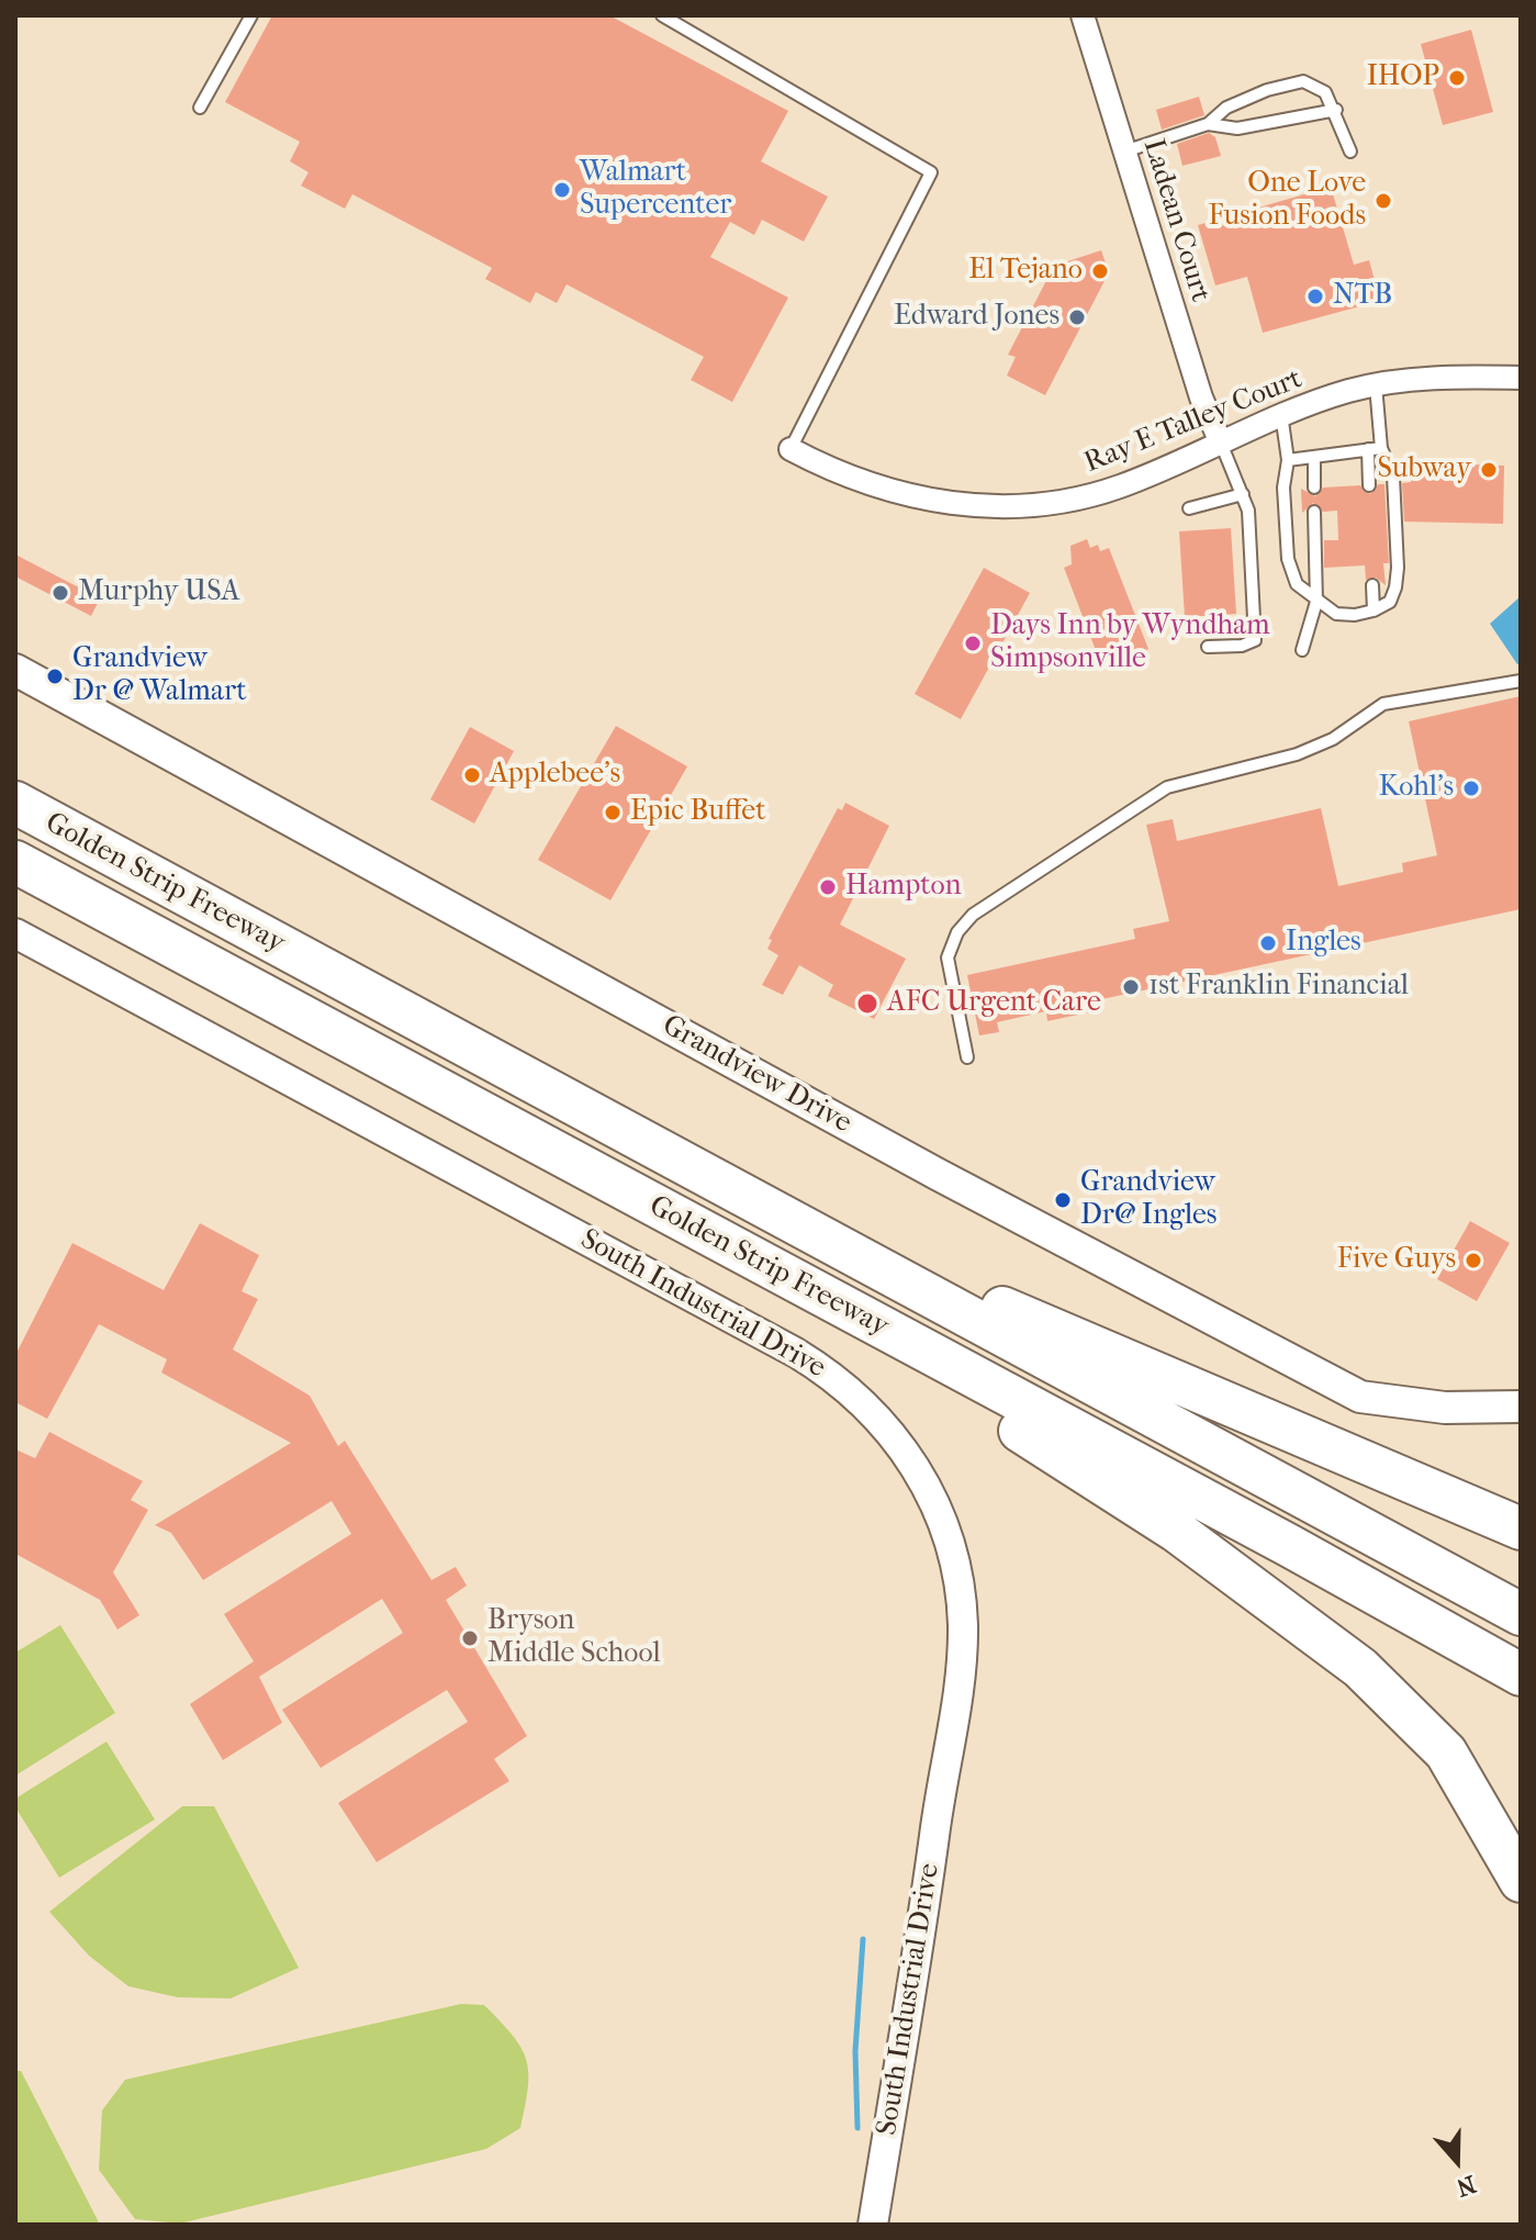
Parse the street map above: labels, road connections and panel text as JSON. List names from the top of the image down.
{
  "streets": {
    "highway": ["Golden Strip Freeway"],
    "main road": ["Grandview Drive"],
    "street": ["Ladean Court", "Ray E Talley Court", "South Industrial Drive"]
  },
  "crossings": [
    ["Ladean Court", "Ray E Talley Court"]
  ],
  "places": [
    "IHOP",
    "Walmart Supercenter",
    "One Love Fusion Foods",
    "El Tejano",
    "NTB",
    "Edward Jones",
    "Subway",
    "Murphy USA",
    "Days Inn by Wyndham Simpsonville",
    "Grandview Dr @ Walmart",
    "Applebee's",
    "Kohl's",
    "Epic Buffet",
    "Hampton",
    "Ingles",
    "1st Franklin Financial",
    "AFC Urgent Care",
    "Grandview Dr@ Ingles",
    "Five Guys",
    "Bryson Middle School"
  ],
  "north": "bottom"
}
